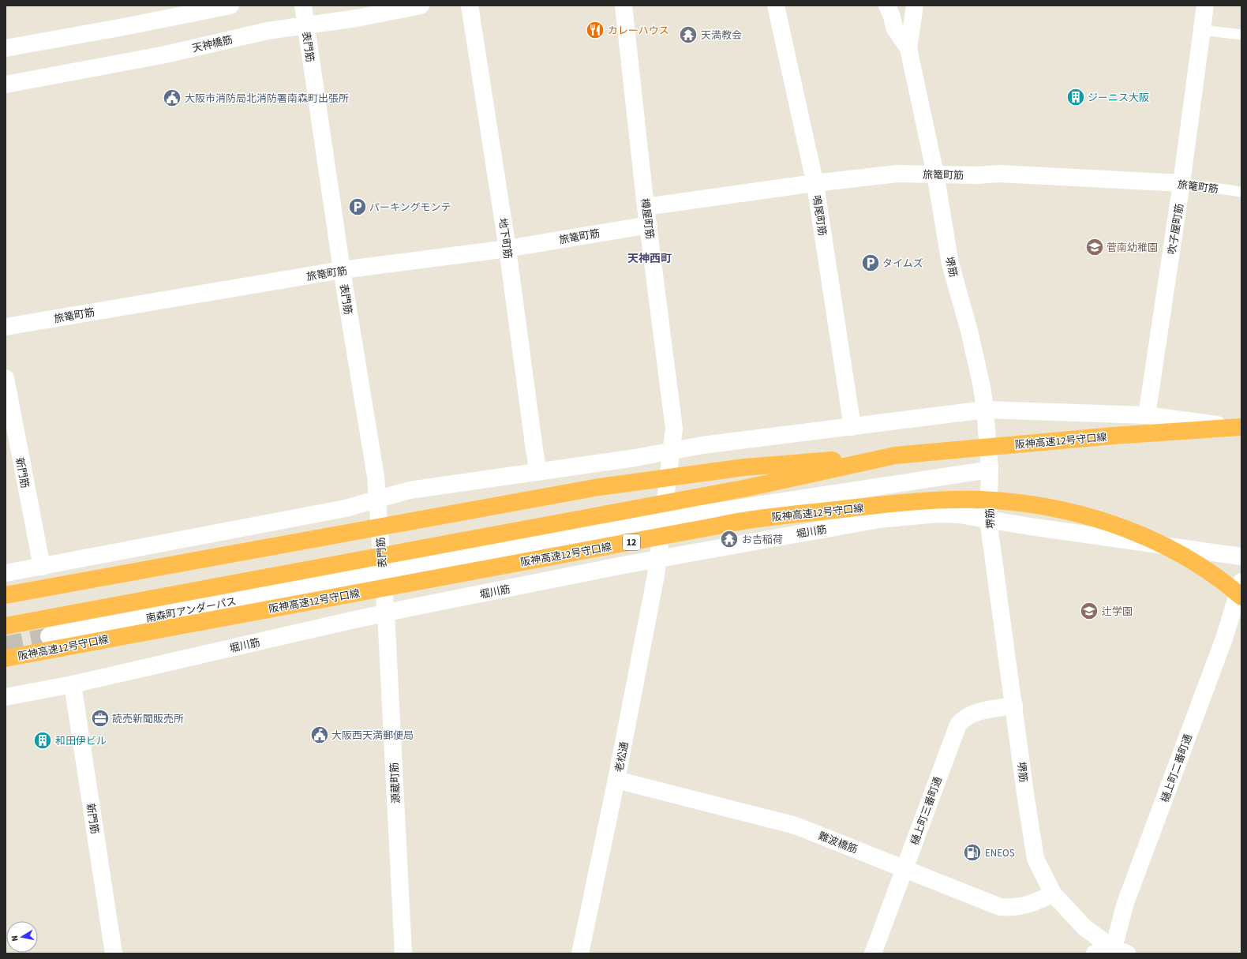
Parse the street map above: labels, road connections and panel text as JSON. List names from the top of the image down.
{
  "streets": {
    "highway": ["阪神高速12号守口線", "12"],
    "street": [
      "天神橋筋",
      "表門筋",
      "旅篭町筋",
      "鳴尾町筋",
      "樽屋町筋",
      "吹子屋町筋",
      "地下町筋",
      "堺筋",
      "新門筋",
      "堀川筋",
      "南森町アンダーパス",
      "老松通",
      "樋上町二番町通",
      "源蔵町筋",
      "樋上町三番町通",
      "難波橋筋"
    ]
  },
  "crossings": [
    ["天神橋筋", "表門筋"],
    ["表門筋", "旅篭町筋"],
    ["表門筋", "堀川筋"],
    ["表門筋", "南森町アンダーパス"],
    ["表門筋", "源蔵町筋"],
    ["旅篭町筋", "鳴尾町筋"],
    ["旅篭町筋", "樽屋町筋"],
    ["旅篭町筋", "吹子屋町筋"],
    ["旅篭町筋", "地下町筋"],
    ["旅篭町筋", "堺筋"],
    ["樽屋町筋", "南森町アンダーパス"],
    ["樽屋町筋", "老松通"],
    ["堺筋", "堀川筋"],
    ["堺筋", "南森町アンダーパス"],
    ["堺筋", "樋上町二番町通"],
    ["堺筋", "樋上町三番町通"],
    ["堺筋", "難波橋筋"],
    ["新門筋", "堀川筋"],
    ["堀川筋", "老松通"],
    ["堀川筋", "源蔵町筋"],
    ["南森町アンダーパス", "老松通"],
    ["老松通", "難波橋筋"],
    ["樋上町三番町通", "難波橋筋"]
  ],
  "districts": ["天神西町"],
  "places": {
    "restaurant": ["カレーハウス"],
    "temple": ["天満教会", "お𠮷稲荷"],
    "building": ["ジーニス大阪", "和田伊ビル"],
    "public building": ["大阪市消防局北消防署南森町出張所", "大阪西天満郵便局"],
    "parking": ["パーキングモンテ", "タイムズ"],
    "school or university": ["菅南幼稚園", "辻学園"],
    "office": ["読売新聞販売所"],
    "fuel station": ["ENEOS"]
  },
  "north": "left"
}
